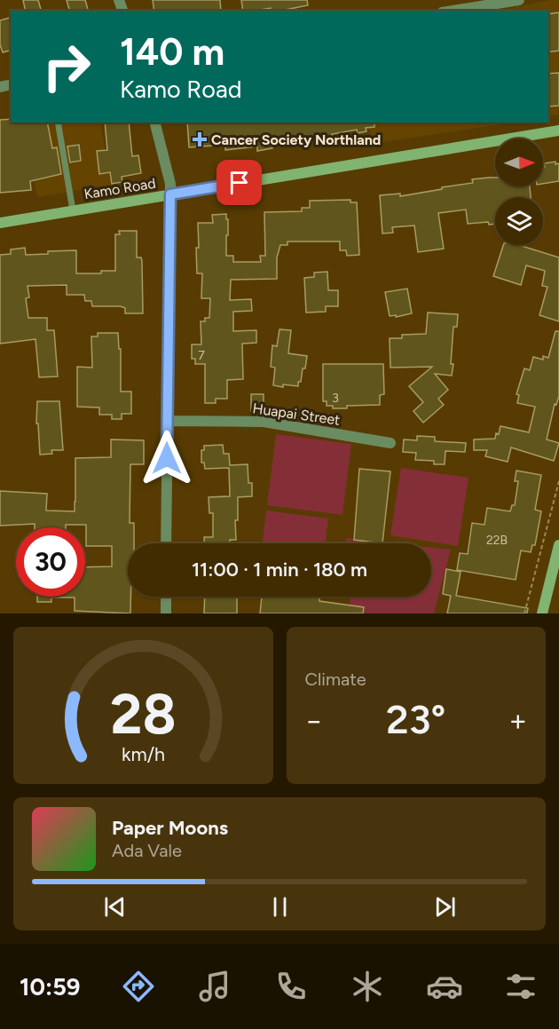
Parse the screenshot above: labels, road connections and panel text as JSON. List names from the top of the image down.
{
  "streets": {
    "main road": ["Kamo Road"],
    "street": ["Huapai Street"]
  },
  "places": {
    "health": ["Cancer Society Northland"]
  },
  "house_numbers": ["7", "3", "22B"],
  "north": "right",
  "page": {
    "turn": ["140 m", "Kamo Road"],
    "limit": "30",
    "trip": "11:00 · 1 min · 180 m",
    "tile": "Climate",
    "heat": ["−", "23°", "+"],
    "song": ["Paper Moons", "Ada Vale"],
    "tabs": "10:59",
    "gauge": ["28", "km/h"]
  }
}
